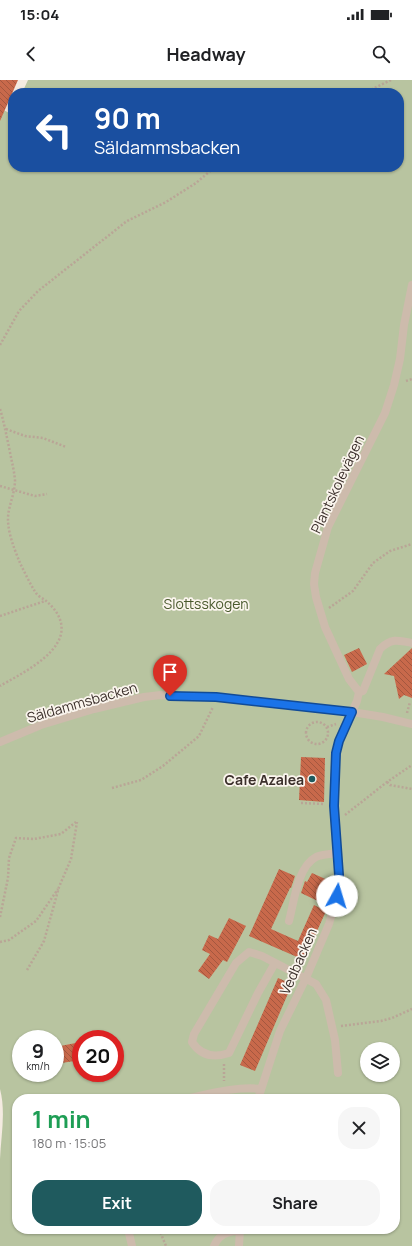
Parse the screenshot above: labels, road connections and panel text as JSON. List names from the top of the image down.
{
  "streets": {
    "lane": ["Plantskolevägen", "Säldammsbacken", "Vedbacken"]
  },
  "crossings": [
    ["Säldammsbacken", "Vedbacken"]
  ],
  "parks": ["Slottsskogen"],
  "places": ["Cafe Azalea"],
  "page": {
    "status": "15:04",
    "header": "Headway",
    "turn": ["90 m", "Säldammsbacken"],
    "speed": "9 km/h",
    "limit": "20",
    "heading": ["1 min", "180 m · 15:05"],
    "buttons": ["Exit", "Share"]
  }
}
